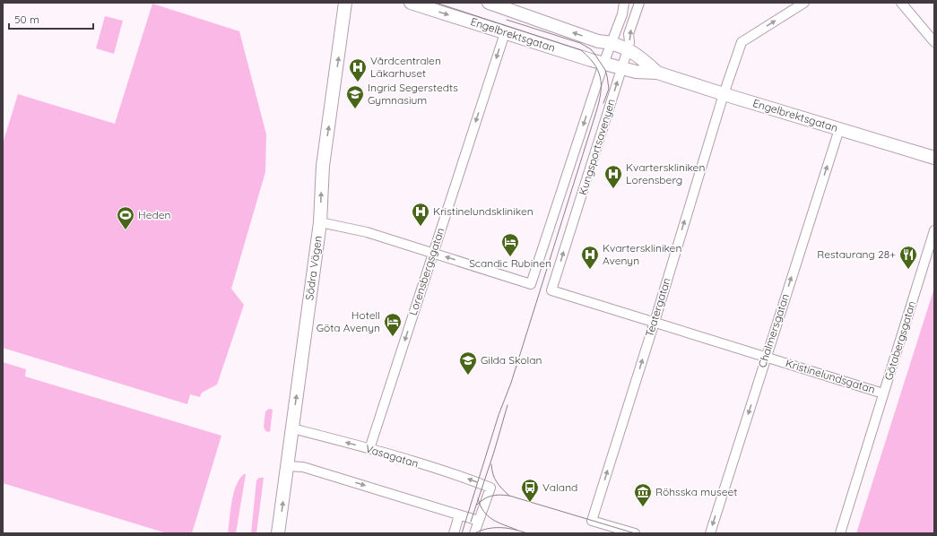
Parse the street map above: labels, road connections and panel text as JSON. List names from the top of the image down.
{
  "streets": {
    "street": [
      "Engelbrektsgatan",
      "Kungsportsavenyen",
      "Södra Vägen",
      "Lorensbergsgatan",
      "Teatergatan",
      "Chalmersgatan",
      "Götabergsgatan",
      "Kristinelundsgatan",
      "Vasagatan"
    ]
  },
  "crossings": [
    ["Engelbrektsgatan", "Kungsportsavenyen"],
    ["Engelbrektsgatan", "Lorensbergsgatan"],
    ["Engelbrektsgatan", "Teatergatan"],
    ["Engelbrektsgatan", "Chalmersgatan"],
    ["Kungsportsavenyen", "Lorensbergsgatan"],
    ["Kungsportsavenyen", "Kristinelundsgatan"],
    ["Södra Vägen", "Vasagatan"],
    ["Lorensbergsgatan", "Vasagatan"],
    ["Teatergatan", "Kristinelundsgatan"],
    ["Chalmersgatan", "Kristinelundsgatan"],
    ["Götabergsgatan", "Kristinelundsgatan"]
  ],
  "one_way": ["Södra Vägen", "Lorensbergsgatan", "Teatergatan"],
  "places": {
    "hospital": [
      "Vårdcentralen Läkarhuset",
      "Kvarterskliniken Lorensberg",
      "Kristinelundskliniken",
      "Kvarterskliniken Avenyn"
    ],
    "school or university": ["Ingrid Segerstedts Gymnasium", "Gilda Skolan"],
    "sports": ["Heden"],
    "hotel": ["Scandic Rubinen", "Hotell Göta Avenyn"],
    "restaurant": ["Restaurang 28+"],
    "bus stop": ["Valand"],
    "museum": ["Röhsska museet"]
  },
  "scale_bar": "50 m"
}
